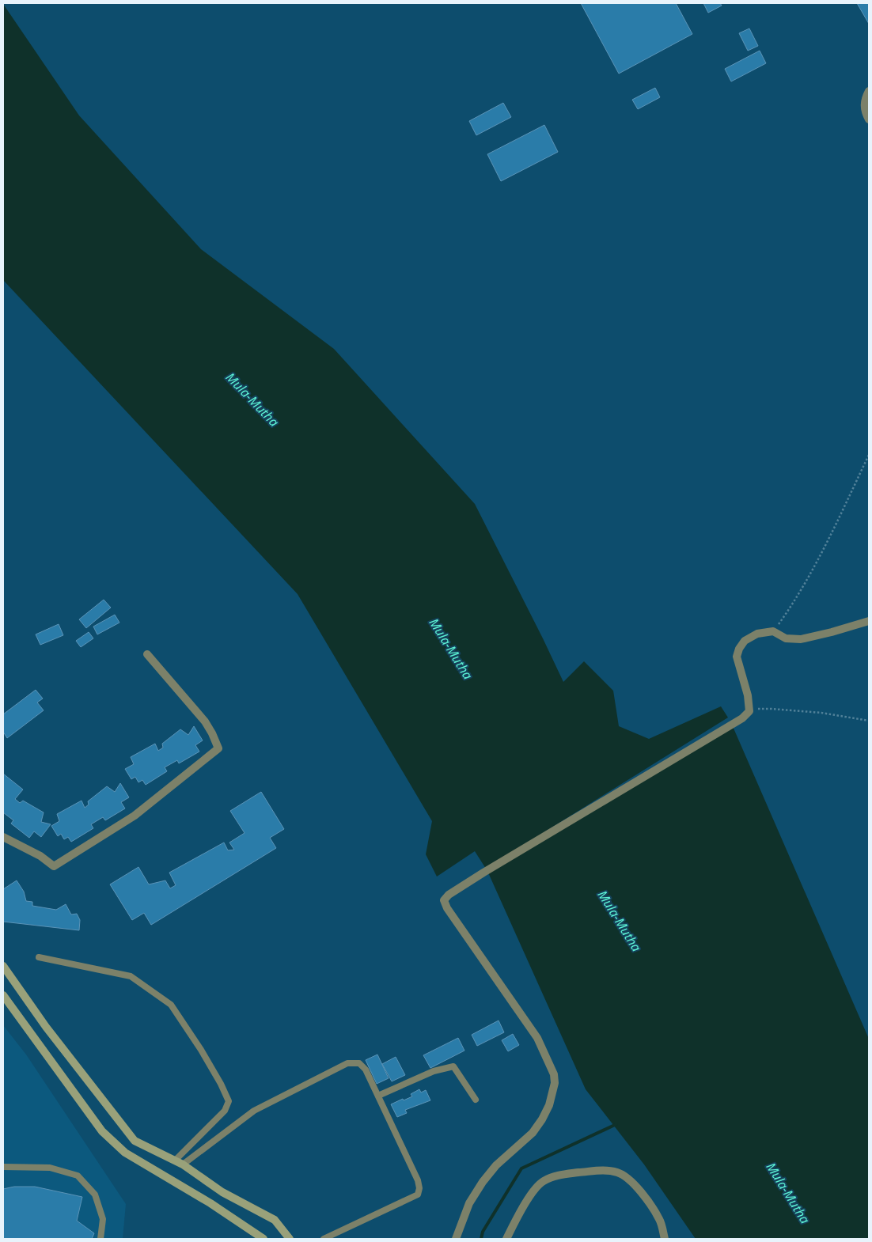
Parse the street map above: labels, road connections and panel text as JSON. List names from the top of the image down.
{
  "water": ["Mula-Mutha"]
}
